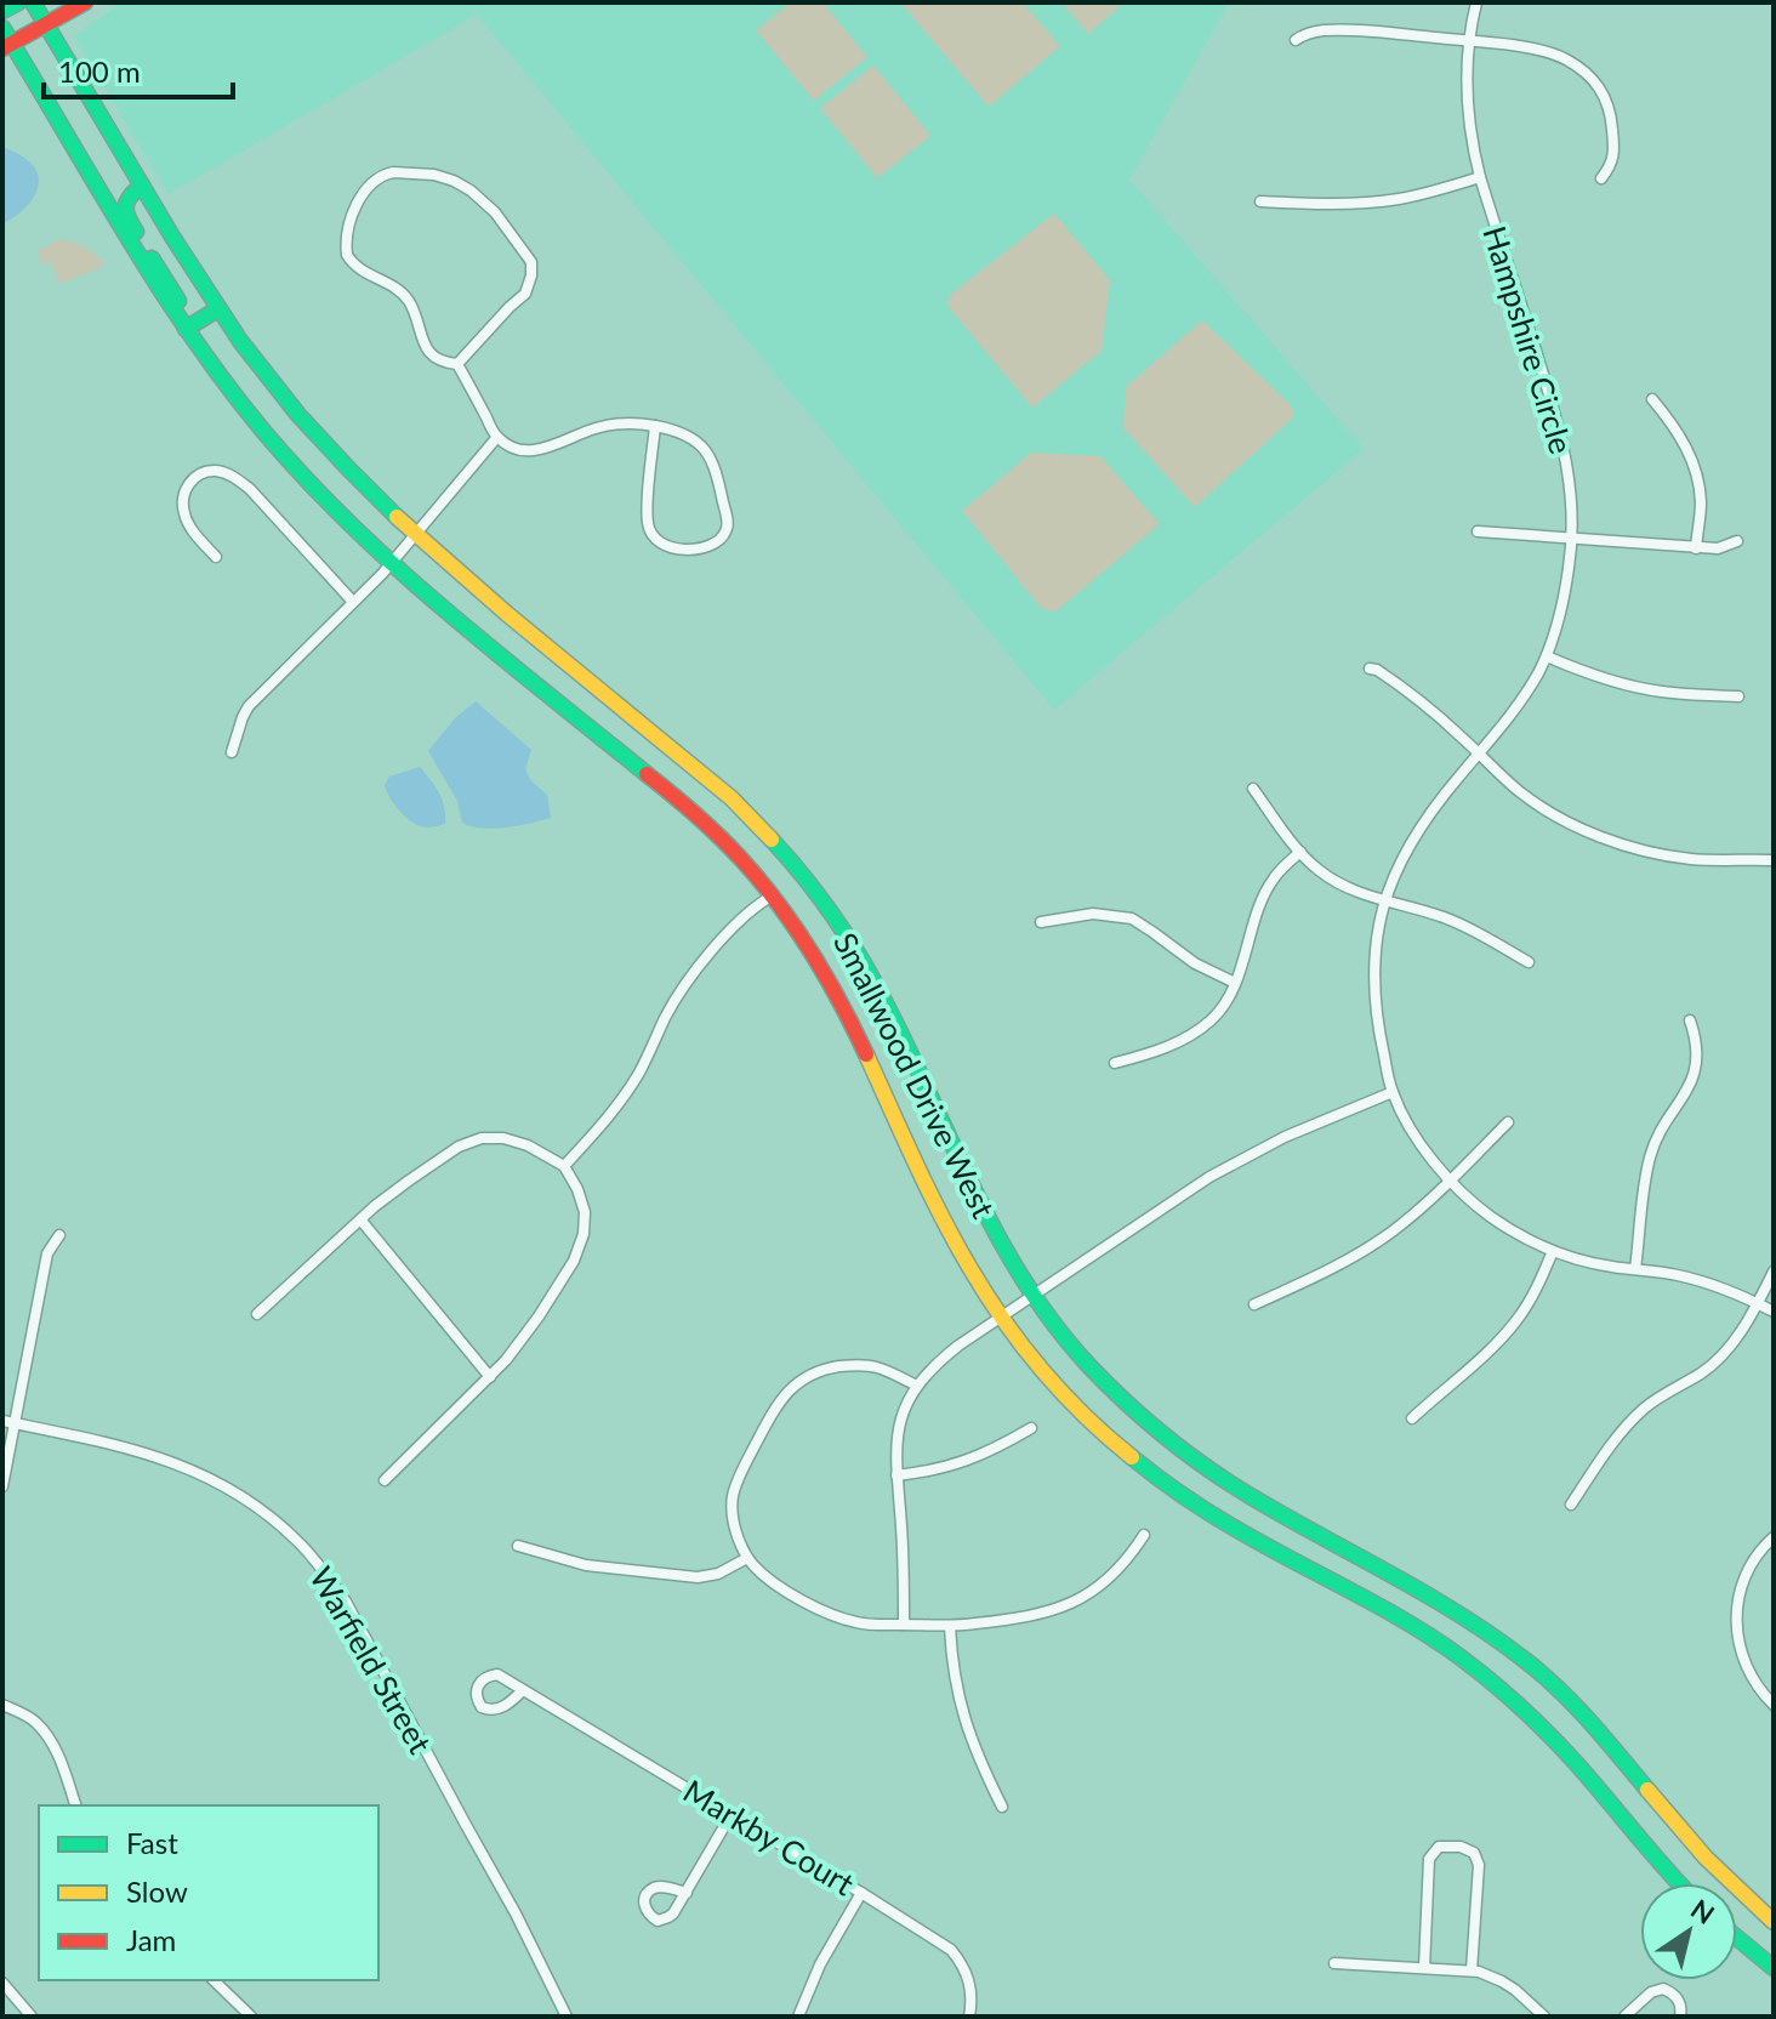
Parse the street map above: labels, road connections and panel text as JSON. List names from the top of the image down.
{
  "streets": {
    "street": [
      "Hampshire Circle",
      "Smallwood Drive West",
      "Warfield Street",
      "Markby Court"
    ]
  },
  "legend": ["Fast", "Slow", "Jam"],
  "scale_bar": "100 m",
  "north": "top right"
}
